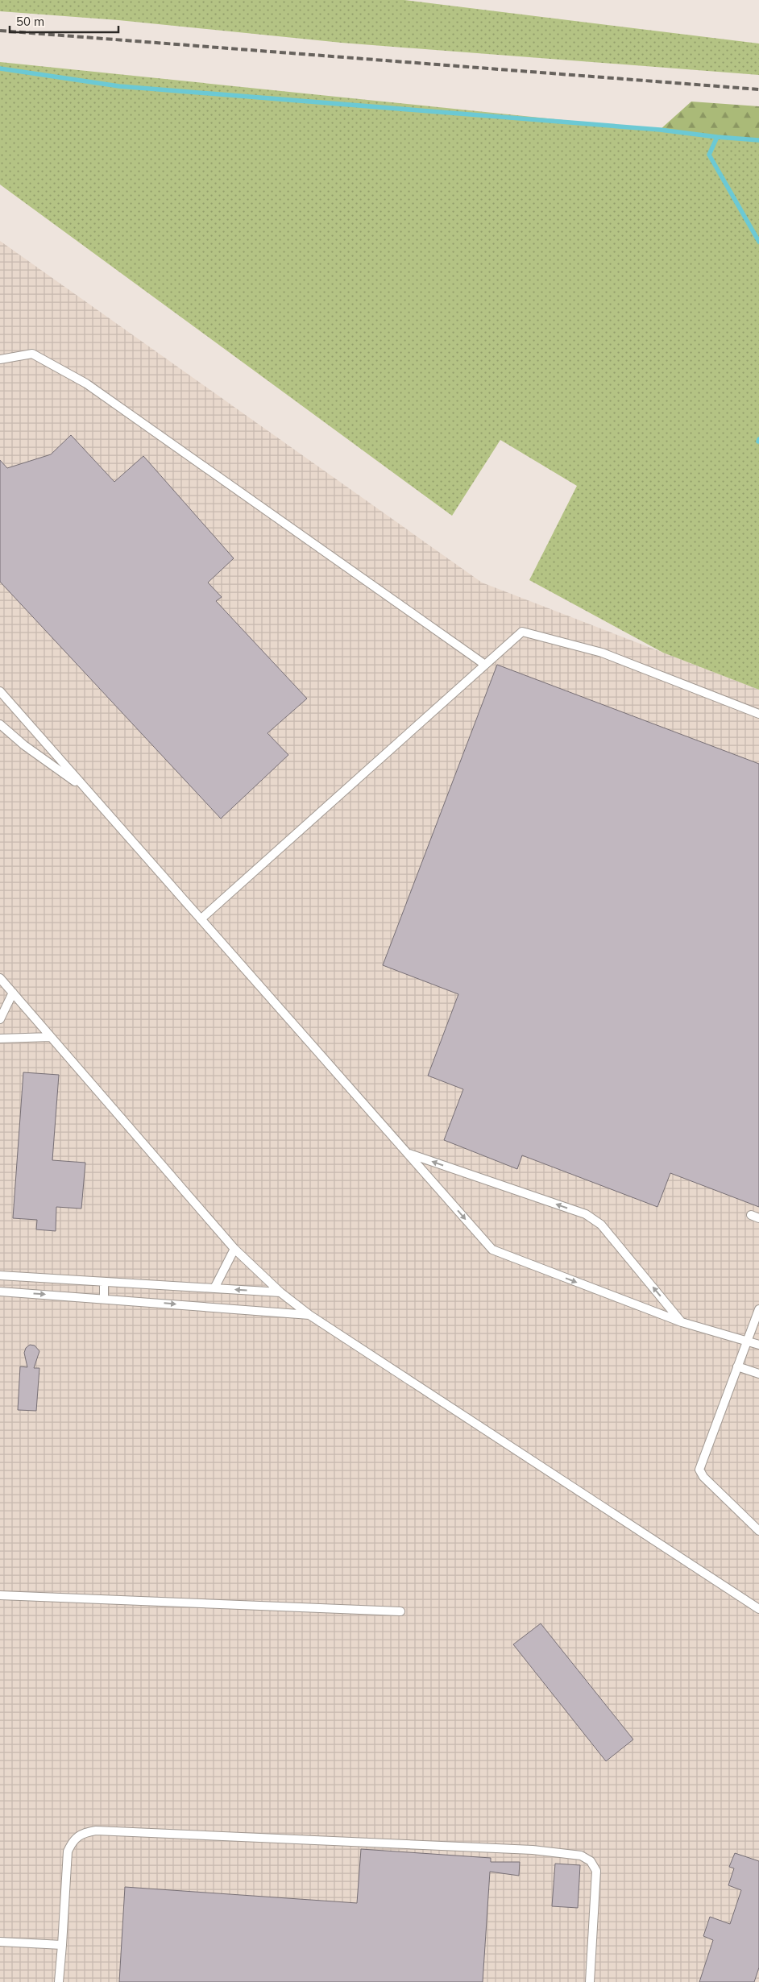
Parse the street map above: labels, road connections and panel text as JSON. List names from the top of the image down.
{
  "scale_bar": "50 m"
}
